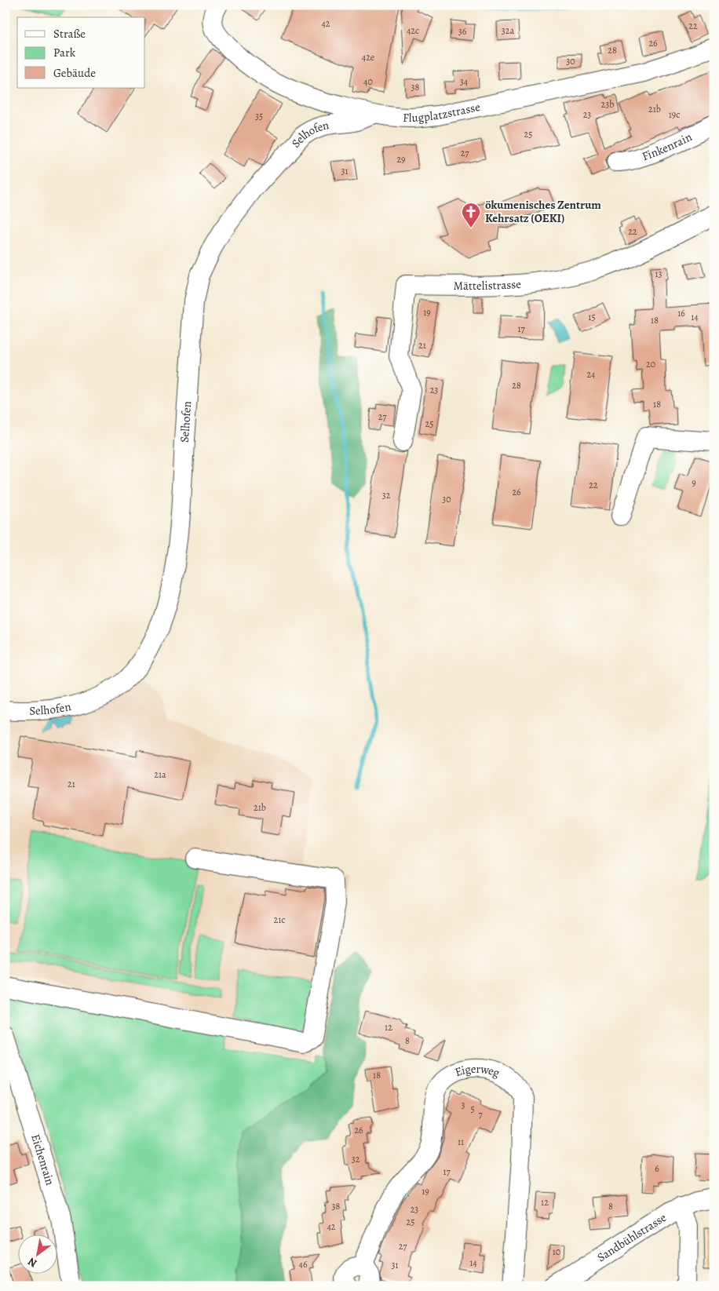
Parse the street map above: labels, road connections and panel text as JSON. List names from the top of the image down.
{
  "streets": {
    "street": [
      "Flugplatzstrasse",
      "Selhofen",
      "Finkenrain",
      "Mättelistrasse",
      "Eigerweg",
      "Eichenrain",
      "Sandbühlstrasse"
    ]
  },
  "crossings": [
    ["Flugplatzstrasse", "Selhofen"]
  ],
  "places": {
    "church": ["ökumenisches Zentrum Kehrsatz (OEKI)"]
  },
  "house_numbers": [
    "42",
    "22",
    "42c",
    "32a",
    "36",
    "26",
    "28",
    "42e",
    "30",
    "40",
    "34",
    "38",
    "23b",
    "21b",
    "23",
    "19c",
    "35",
    "25",
    "27",
    "29",
    "31",
    "22",
    "13",
    "19",
    "16",
    "15",
    "14",
    "18",
    "17",
    "21",
    "20",
    "24",
    "28",
    "23",
    "18",
    "27",
    "25",
    "9",
    "22",
    "26",
    "32",
    "30",
    "21a",
    "21",
    "21b",
    "21c",
    "12",
    "8",
    "18",
    "3",
    "5",
    "7",
    "26",
    "11",
    "32",
    "6",
    "17",
    "19",
    "12",
    "38",
    "8",
    "23",
    "25",
    "42",
    "27",
    "10",
    "14",
    "46",
    "31"
  ],
  "legend": ["Straße", "Park", "Gebäude"],
  "north": "bottom left"
}
